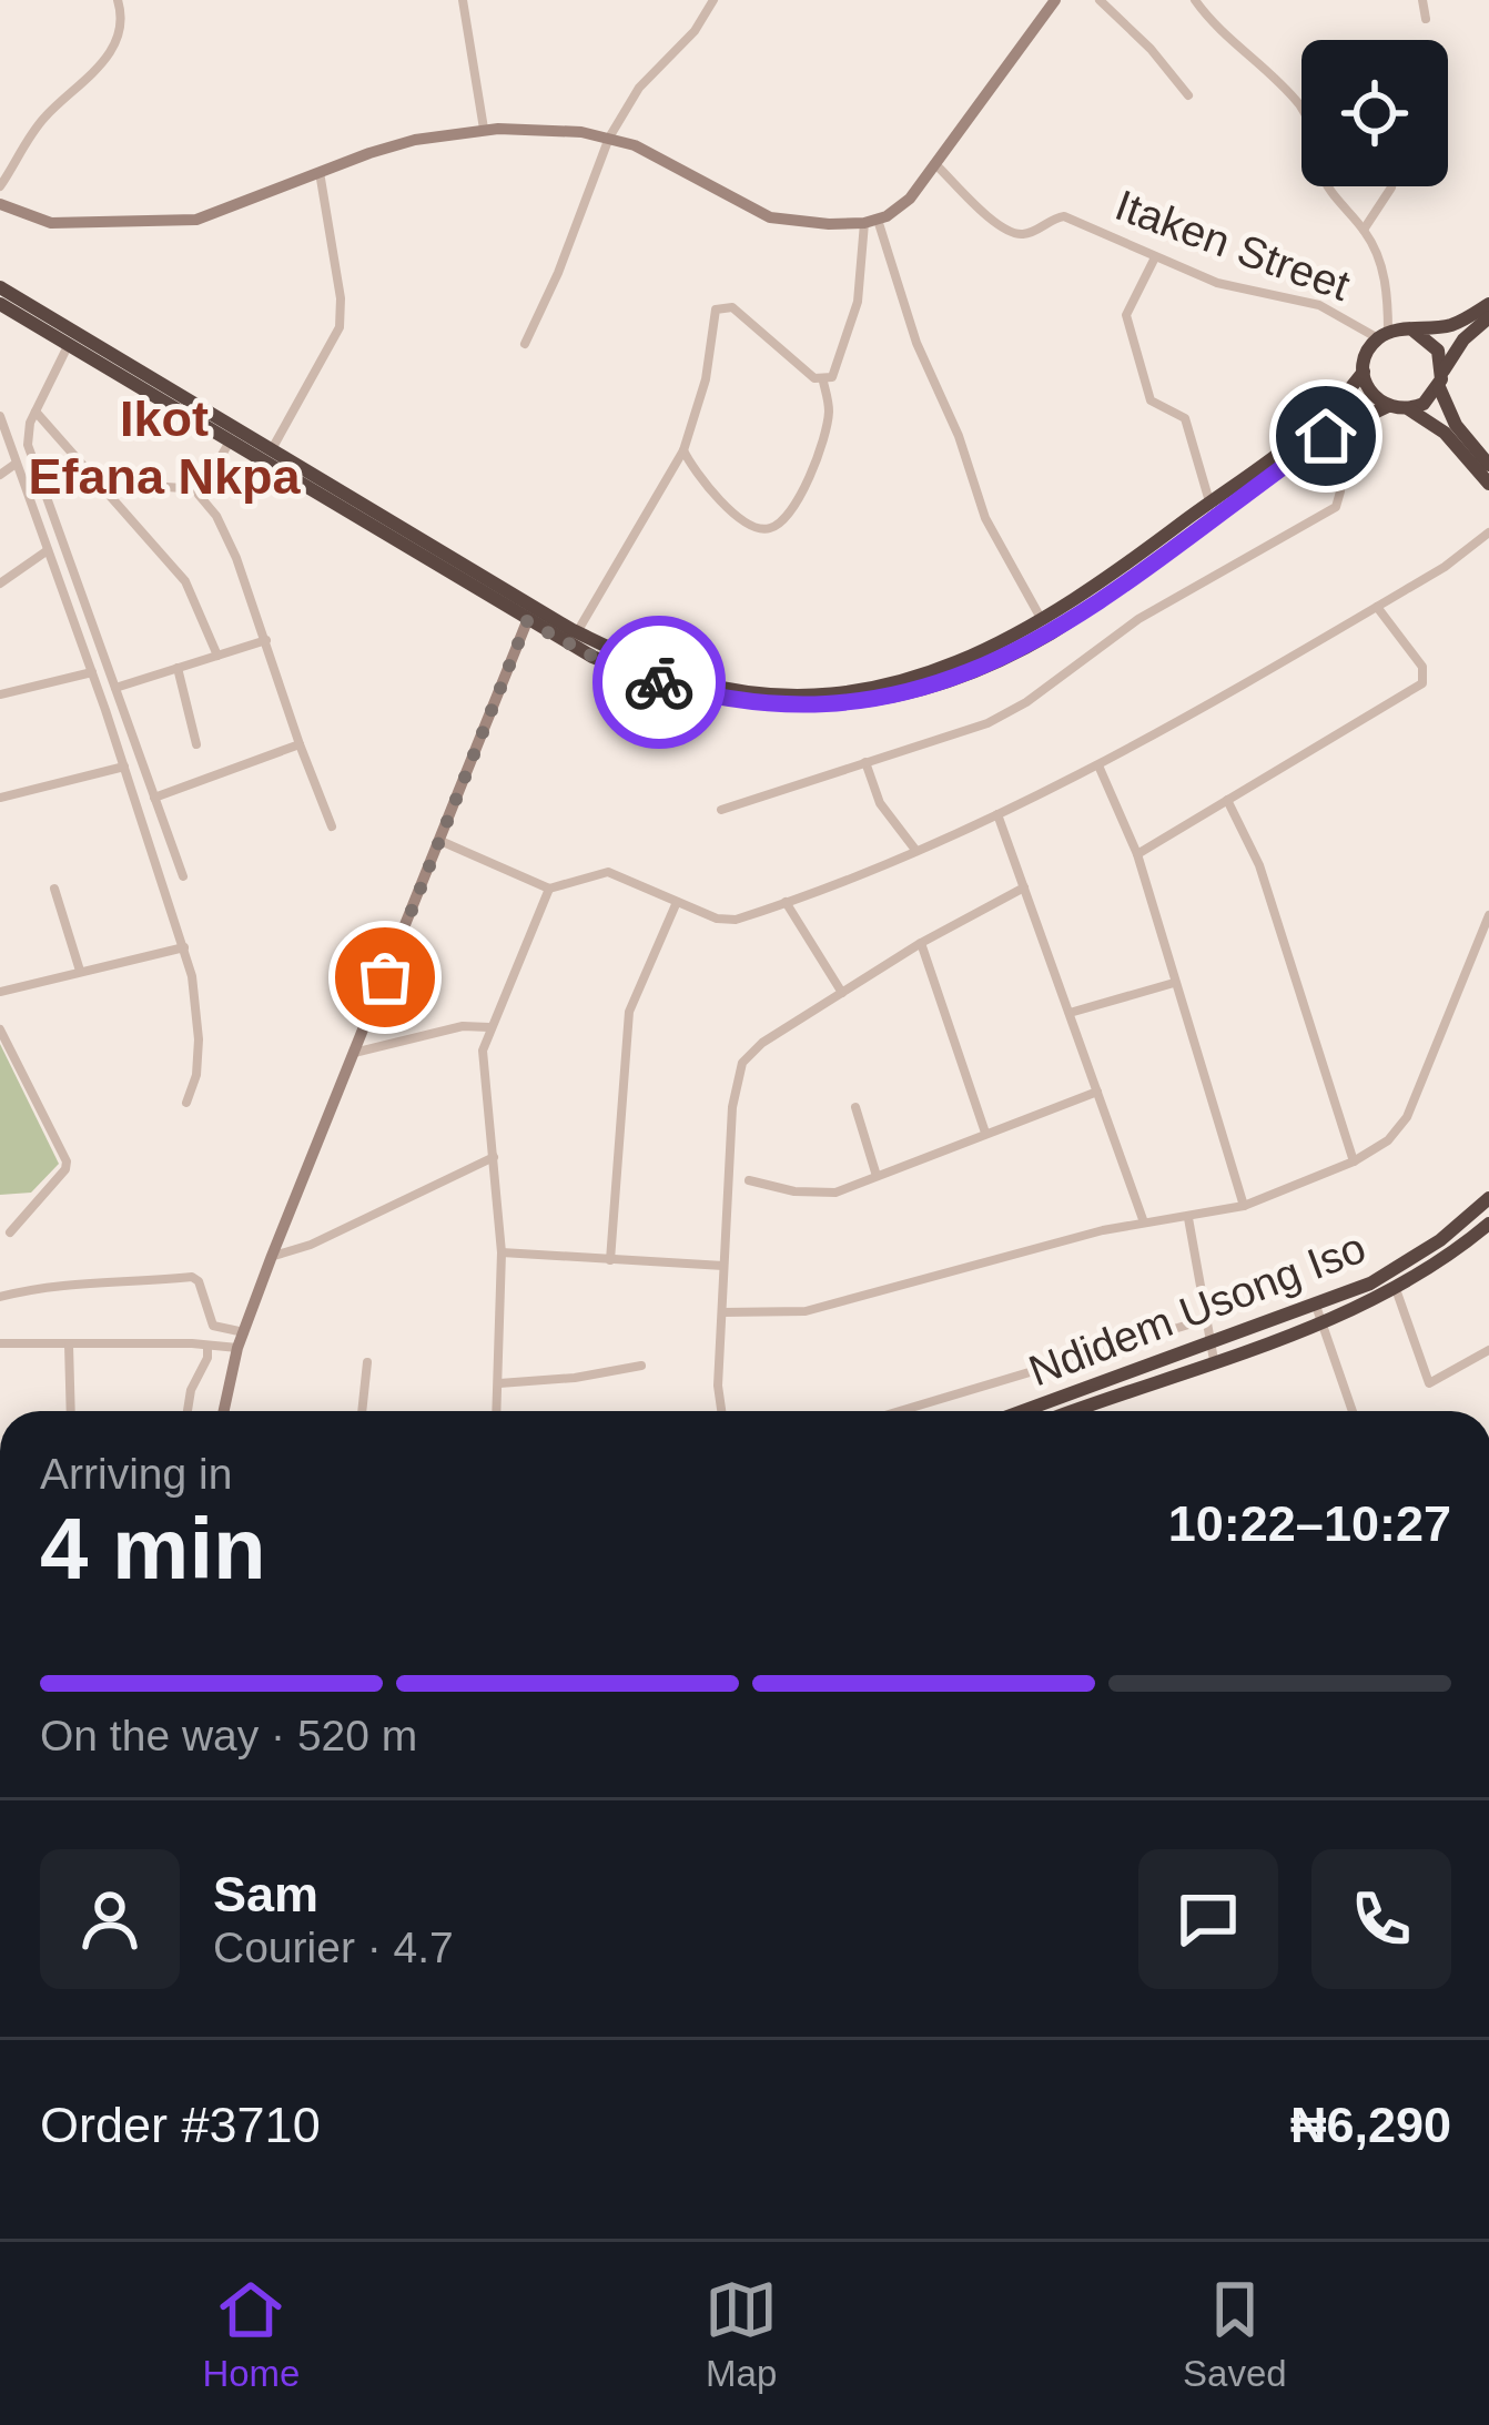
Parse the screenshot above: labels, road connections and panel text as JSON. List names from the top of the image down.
{
  "streets": {
    "highway": ["Ndidem Usong Iso"],
    "street": ["Itaken Street"]
  },
  "districts": ["Ikot Efana Nkpa"],
  "page": {
    "heading": ["4 min", "Arriving in", "10:22–10:27"],
    "panel": [
      "Sam",
      "Courier · 4.7",
      "Order #3710",
      "₦6,290"
    ],
    "bar": "On the way · 520 m",
    "tabs": ["Home", "Map", "Saved"]
  }
}
